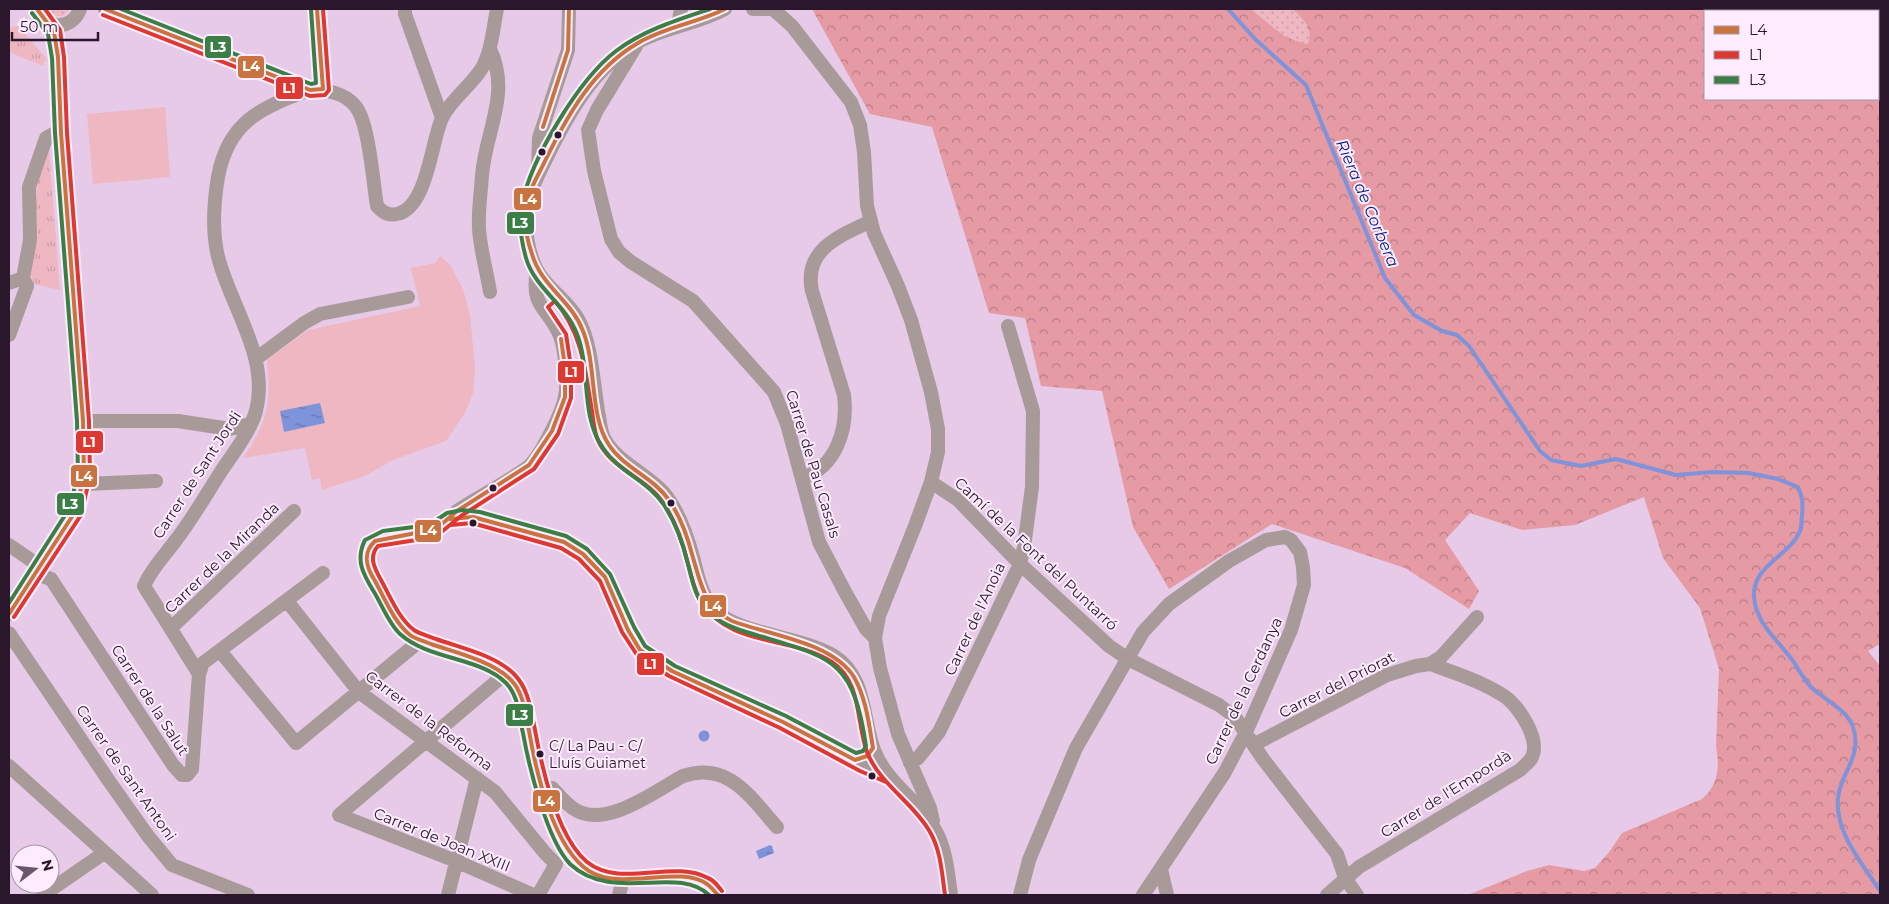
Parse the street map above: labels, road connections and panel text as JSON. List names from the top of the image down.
{
  "streets": {
    "street": [
      "Carrer de Pau Casals",
      "Carrer de Sant Jordi",
      "Camí de la Font del Puntarró",
      "Carrer de la Miranda",
      "Carrer de l'Anoia",
      "Carrer del Priorat",
      "Carrer de la Cerdanya",
      "Carrer de la Salut",
      "Carrer de la Reforma",
      "Carrer de Sant Antoni",
      "Carrer de l'Empordà",
      "Carrer de Joan XXIII"
    ]
  },
  "crossings": [
    ["Carrer de Sant Jordi", "Carrer de la Miranda"],
    ["Carrer de Sant Jordi", "Carrer de la Salut"],
    ["Camí de la Font del Puntarró", "Carrer de l'Anoia"],
    ["Camí de la Font del Puntarró", "Carrer del Priorat"],
    ["Camí de la Font del Puntarró", "Carrer de la Cerdanya"],
    ["Camí de la Font del Puntarró", "Carrer de l'Empordà"],
    ["Carrer del Priorat", "Carrer de l'Empordà"],
    ["Carrer de la Reforma", "Carrer de Joan XXIII"]
  ],
  "water": ["Riera de Corbera"],
  "places": ["C/ La Pau - C/ Lluís Guiamet"],
  "lines": ["transit line L4", "transit line L1", "transit line L3"],
  "legend": ["L4", "L1", "L3"],
  "scale_bar": "50 m",
  "north": "right"
}
